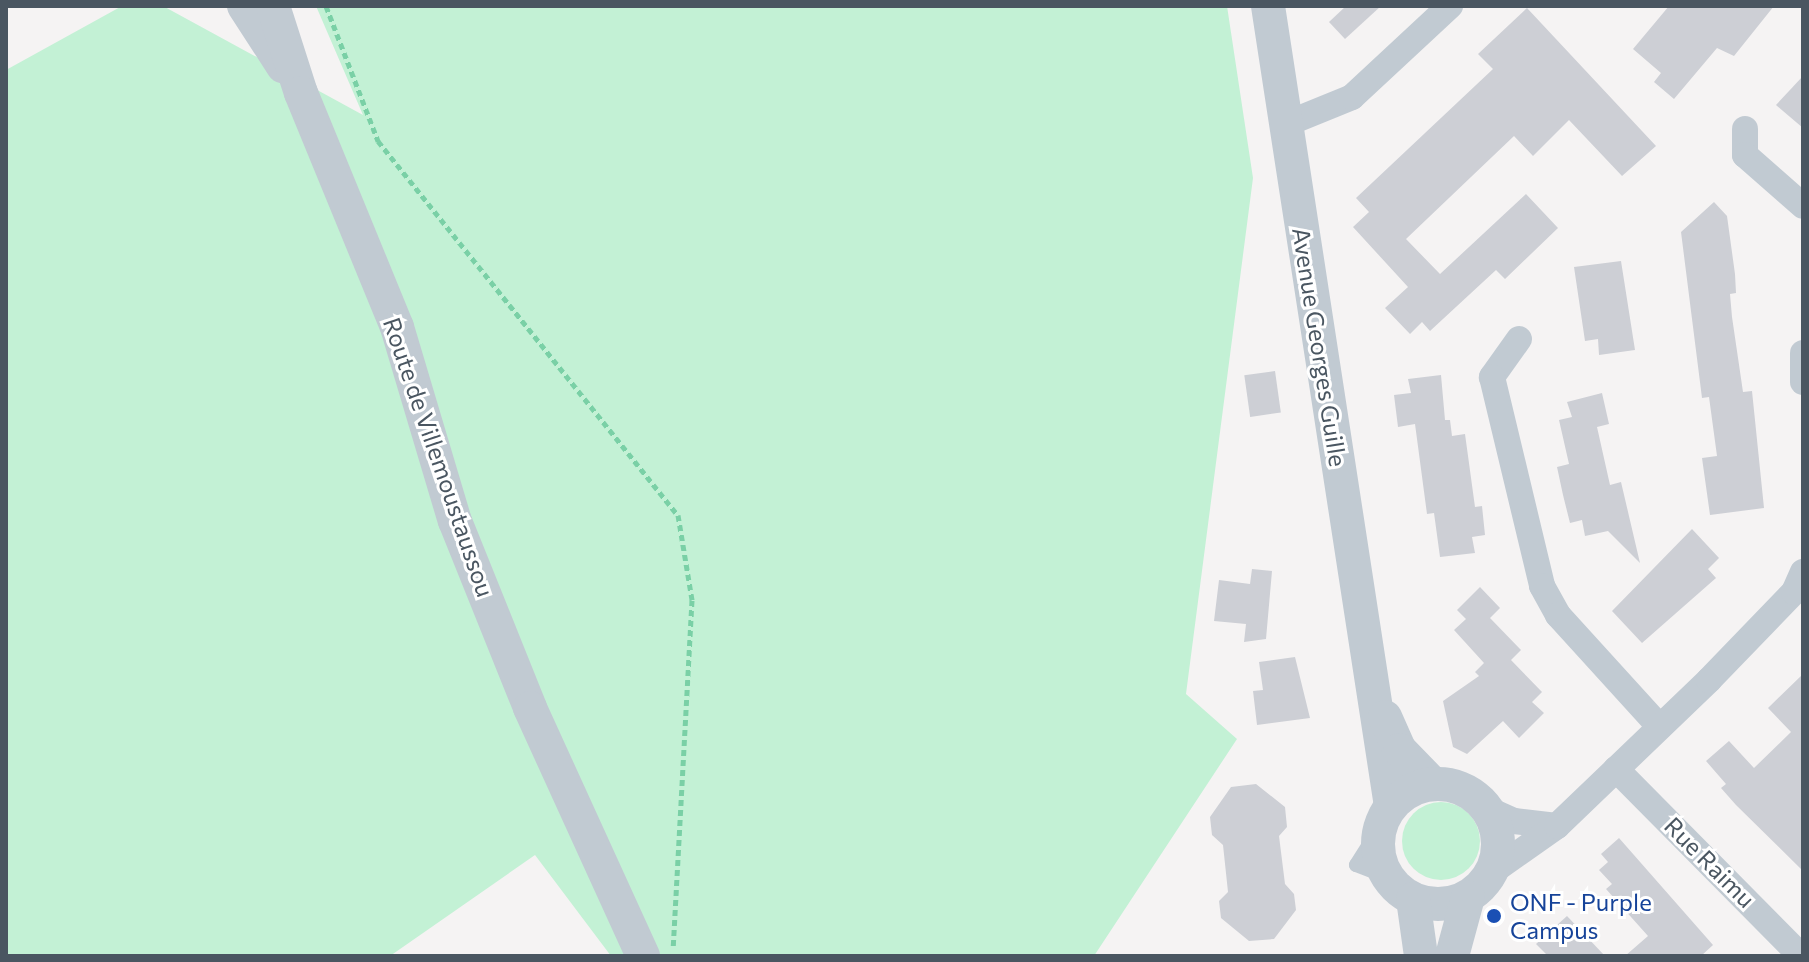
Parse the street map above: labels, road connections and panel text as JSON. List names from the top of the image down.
{
  "streets": {
    "street": ["Avenue Georges Guille", "Route de Villemoustaussou", "Rue Raimu"]
  },
  "places": ["ONF - Purple Campus"]
}
